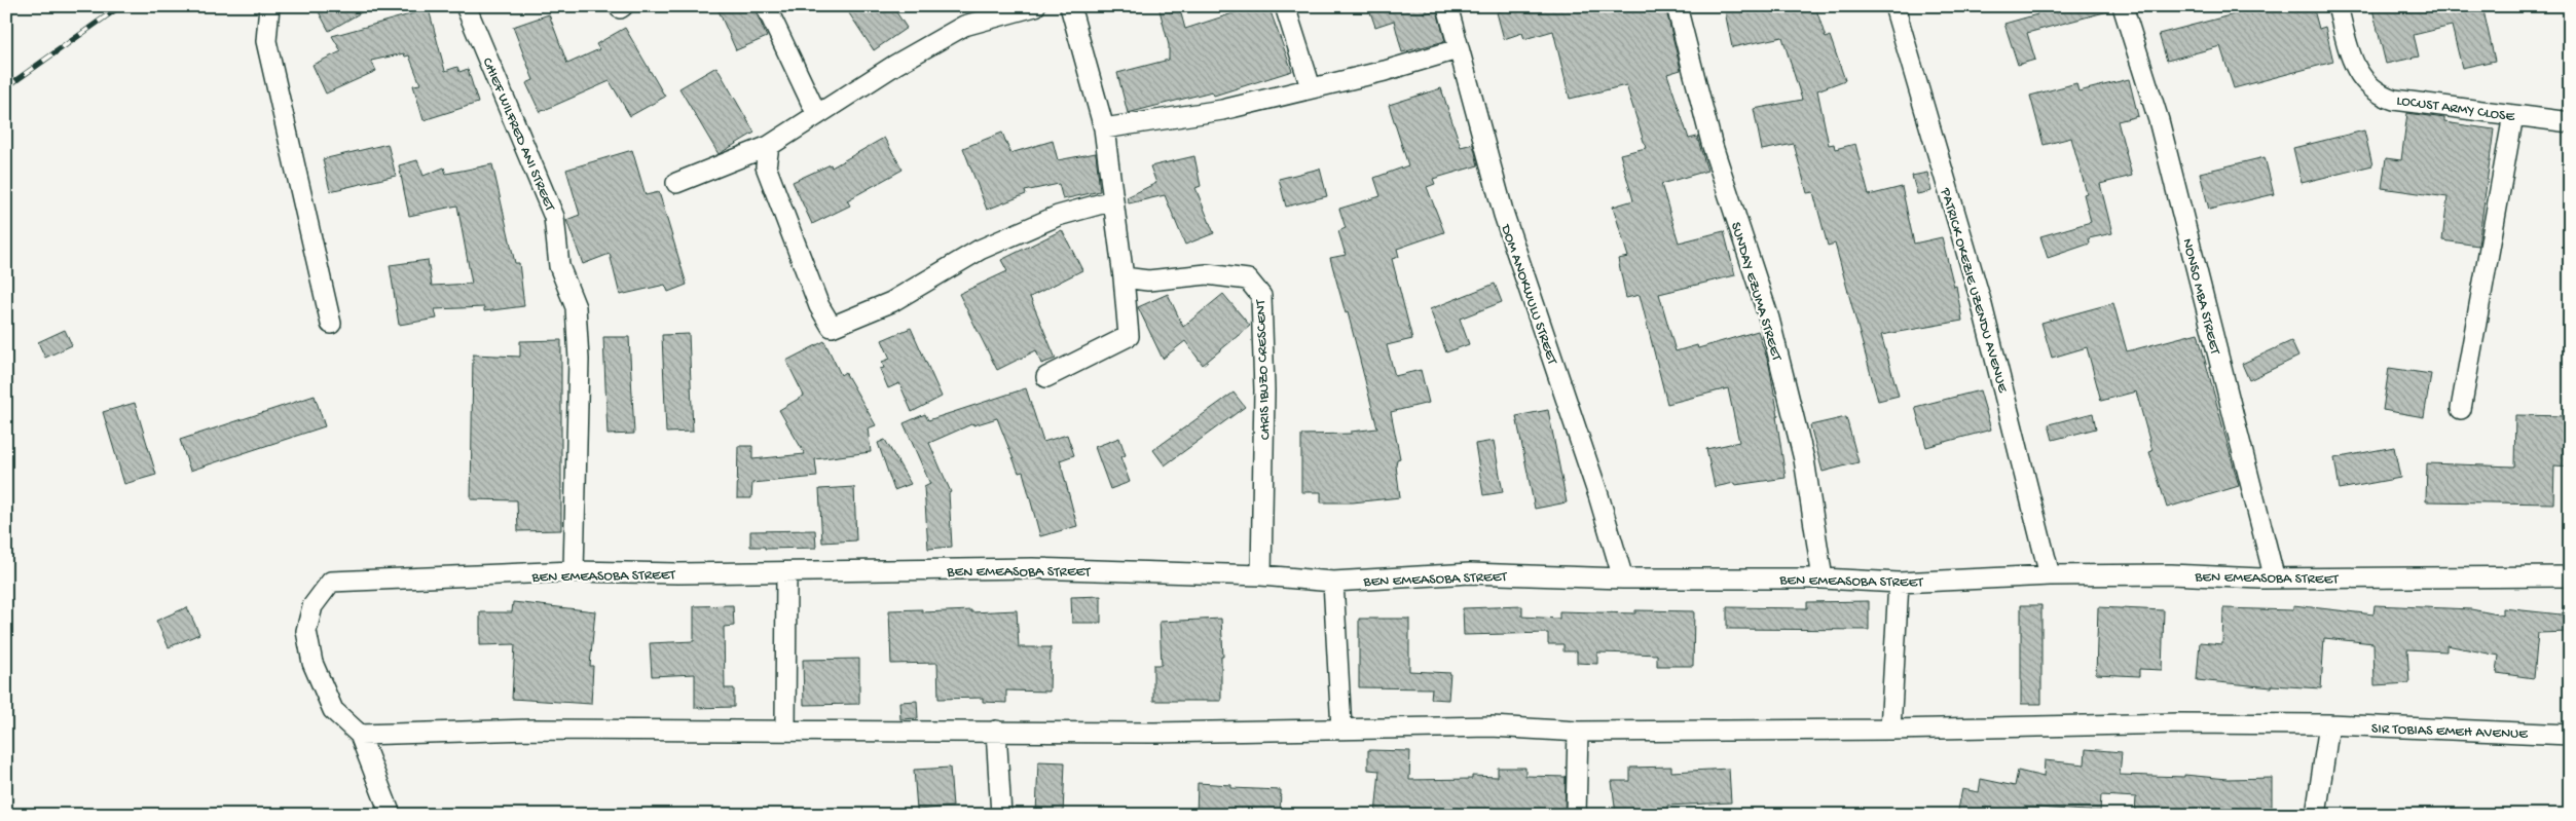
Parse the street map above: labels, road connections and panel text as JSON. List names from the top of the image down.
{
  "streets": {
    "street": [
      "LOCUST ARMY CLOSE",
      "CHIEF WILFRED ANI STREET",
      "PATRICK OKEZIE UZENDU AVENUE",
      "SUNDAY EZUMA STREET",
      "DOM ANOKWULU STREET",
      "NONSO MBA STREET",
      "CHRIS IBUZO CRESCENT",
      "BEN EMEASOBA STREET",
      "SIR TOBIAS EMEH AVENUE"
    ]
  },
  "crossings": [
    ["CHIEF WILFRED ANI STREET", "BEN EMEASOBA STREET"],
    ["PATRICK OKEZIE UZENDU AVENUE", "BEN EMEASOBA STREET"],
    ["SUNDAY EZUMA STREET", "BEN EMEASOBA STREET"],
    ["DOM ANOKWULU STREET", "BEN EMEASOBA STREET"],
    ["NONSO MBA STREET", "BEN EMEASOBA STREET"],
    ["CHRIS IBUZO CRESCENT", "BEN EMEASOBA STREET"],
    ["BEN EMEASOBA STREET", "SIR TOBIAS EMEH AVENUE"]
  ]
}
